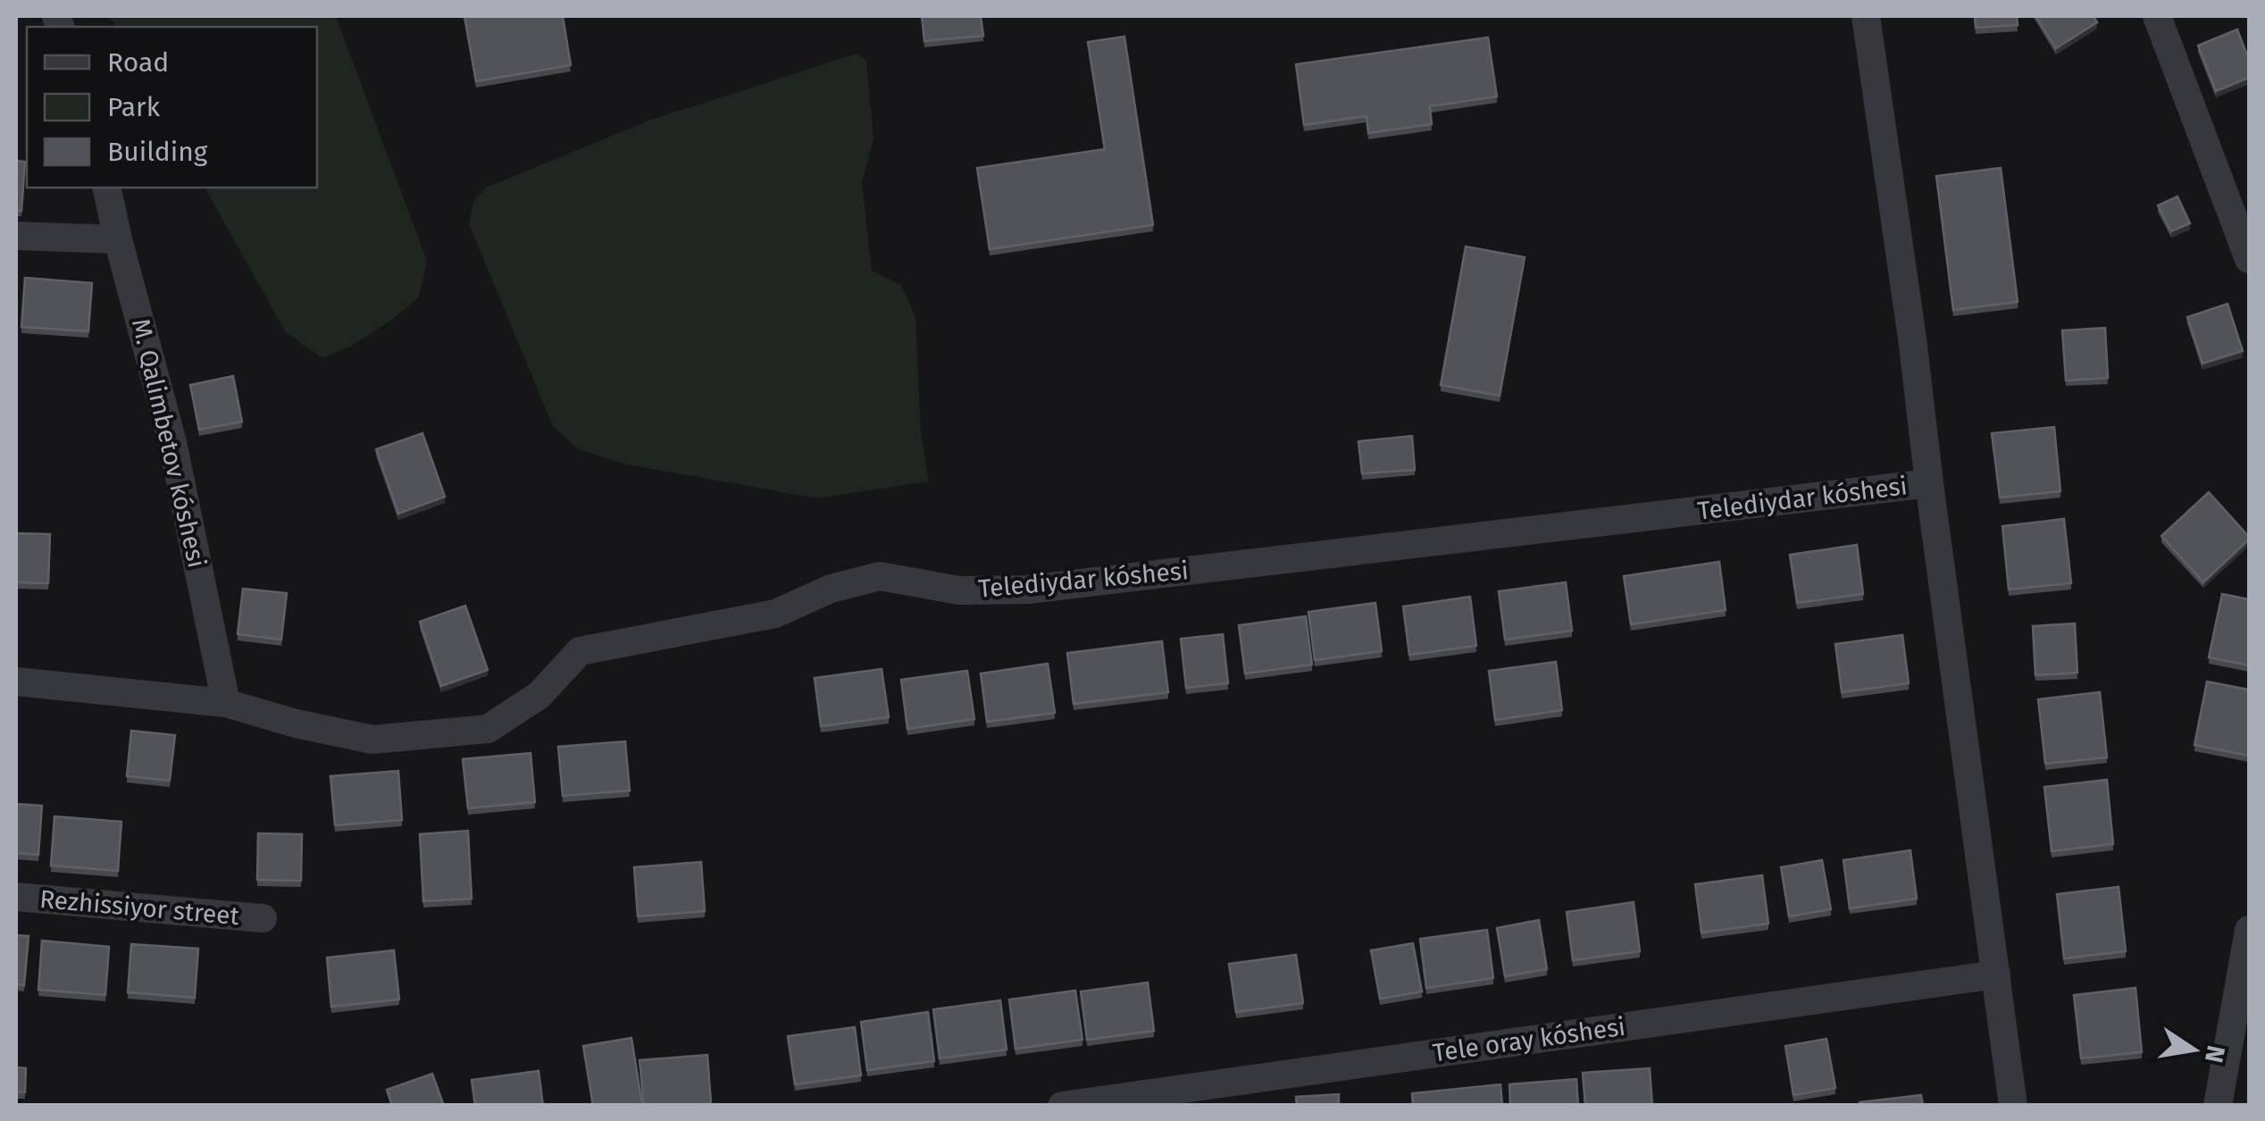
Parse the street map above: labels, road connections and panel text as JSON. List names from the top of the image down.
{
  "streets": {
    "street": [
      "M. Qalimbetov kóshesi",
      "Telediydar kóshesi",
      "Rezhissiyor street",
      "Tele oray kóshesi"
    ]
  },
  "crossings": [
    ["M. Qalimbetov kóshesi", "Telediydar kóshesi"],
    ["Telediydar kóshesi", "Tele oray kóshesi"]
  ],
  "legend": ["Road", "Park", "Building"],
  "north": "right"
}
